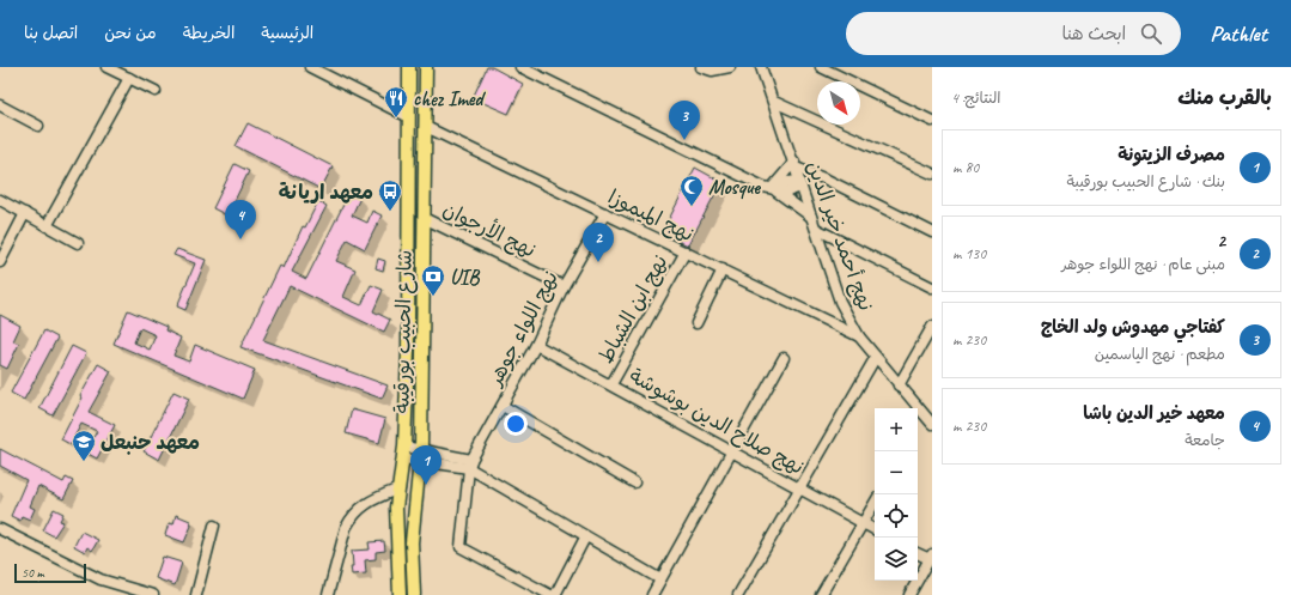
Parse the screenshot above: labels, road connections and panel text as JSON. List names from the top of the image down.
{
  "streets": {
    "main road": ["شارع الحبيب بورقيبة"],
    "street": [
      "نهج الميموزا",
      "نهج الأرجوان",
      "نهج أحمد خير الدين",
      "نهج ابن الشباط",
      "نهج اللواء جوهر",
      "نهج صلاح الدين بوشوشة"
    ]
  },
  "crossings": [
    ["نهج الميموزا", "نهج أحمد خير الدين"],
    ["نهج الميموزا", "نهج ابن الشباط"],
    ["نهج الميموزا", "نهج اللواء جوهر"],
    ["نهج الميموزا", "شارع الحبيب بورقيبة"],
    ["نهج الأرجوان", "نهج اللواء جوهر"],
    ["نهج الأرجوان", "شارع الحبيب بورقيبة"],
    ["نهج ابن الشباط", "نهج صلاح الدين بوشوشة"],
    ["نهج اللواء جوهر", "نهج صلاح الدين بوشوشة"]
  ],
  "places": {
    "restaurant": ["chez Imed"],
    "mosque": ["Mosque"],
    "bus stop": ["معهد اريانة"],
    "bank": ["UIB"],
    "school or university": ["معهد حنبعل"]
  },
  "scale_bar": "50 m",
  "north": "bottom right",
  "page": {
    "header": "Pathlet",
    "search": "ابحث هنا",
    "nav": [
      "الرئيسية",
      "الخريطة",
      "من نحن",
      "اتصل بنا"
    ],
    "heading": ["بالقرب منك", "النتائج: 4"],
    "pins": [
      "3",
      "4",
      "2",
      "1"
    ],
    "list": [
      {
        "mark": "1",
        "name": "مصرف الزيتونة",
        "note": "بنك · شارع الحبيب بورقيبة",
        "value": "80 m"
      },
      {
        "mark": "2",
        "name": "2",
        "note": "مبنى عام · نهج اللواء جوهر",
        "value": "130 m"
      },
      {
        "mark": "3",
        "name": "كفتاجي مهدوش ولد الخاج",
        "note": "مطعم · نهج الياسمين",
        "value": "230 m"
      },
      {
        "mark": "4",
        "name": "معهد خير الدين باشا",
        "note": "جامعة",
        "value": "230 m"
      }
    ],
    "map_buttons": ["+", "−"],
    "scale": "50 m"
  }
}
